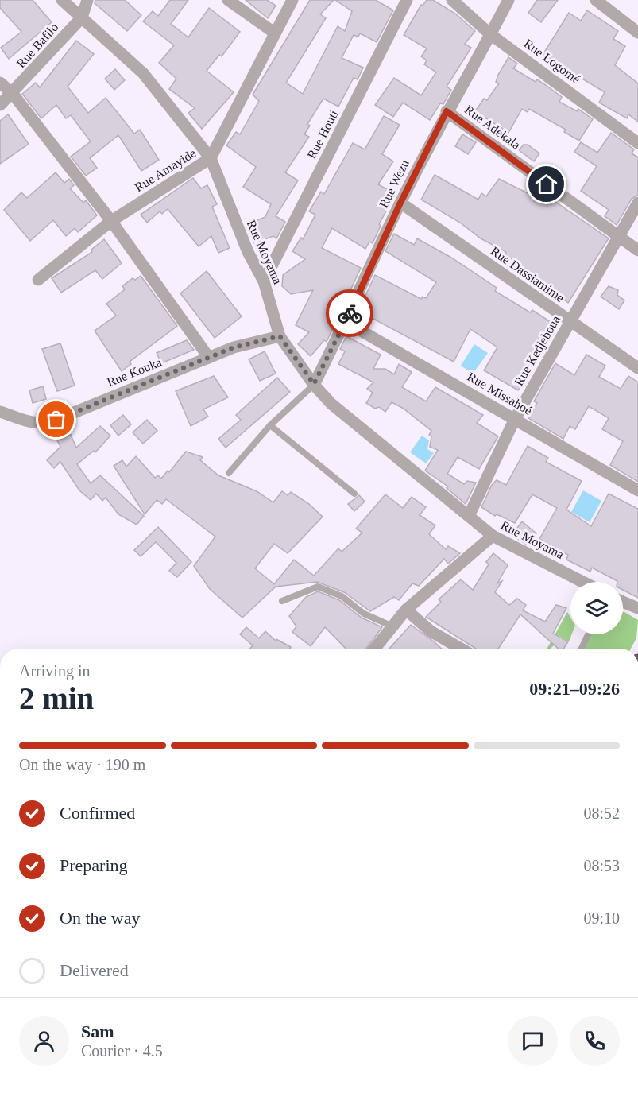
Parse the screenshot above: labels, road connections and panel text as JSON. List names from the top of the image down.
{
  "streets": {
    "street": [
      "Rue Bafilo",
      "Rue Logomé",
      "Rue Adekala",
      "Rue Houti",
      "Rue Amayide",
      "Rue Wezu",
      "Rue Moyama",
      "Rue Dassiamime",
      "Rue Kedjeboua",
      "Rue Kouka",
      "Rue Missahoé"
    ]
  },
  "crossings": [
    ["Rue Bafilo", "Rue Moyama"],
    ["Rue Logomé", "Rue Wezu"],
    ["Rue Adekala", "Rue Wezu"],
    ["Rue Adekala", "Rue Kedjeboua"],
    ["Rue Houti", "Rue Moyama"],
    ["Rue Amayide", "Rue Moyama"],
    ["Rue Wezu", "Rue Moyama"],
    ["Rue Wezu", "Rue Dassiamime"],
    ["Rue Wezu", "Rue Missahoé"],
    ["Rue Moyama", "Rue Kedjeboua"],
    ["Rue Moyama", "Rue Kouka"],
    ["Rue Dassiamime", "Rue Kedjeboua"],
    ["Rue Kedjeboua", "Rue Missahoé"]
  ],
  "page": {
    "heading": ["2 min", "Arriving in", "09:21–09:26"],
    "panel": ["Sam", "Courier · 4.5"],
    "bar": "On the way · 190 m",
    "list": [
      ["Confirmed", "08:52"],
      ["Preparing", "08:53"],
      ["On the way", "09:10"],
      "Delivered"
    ]
  }
}
